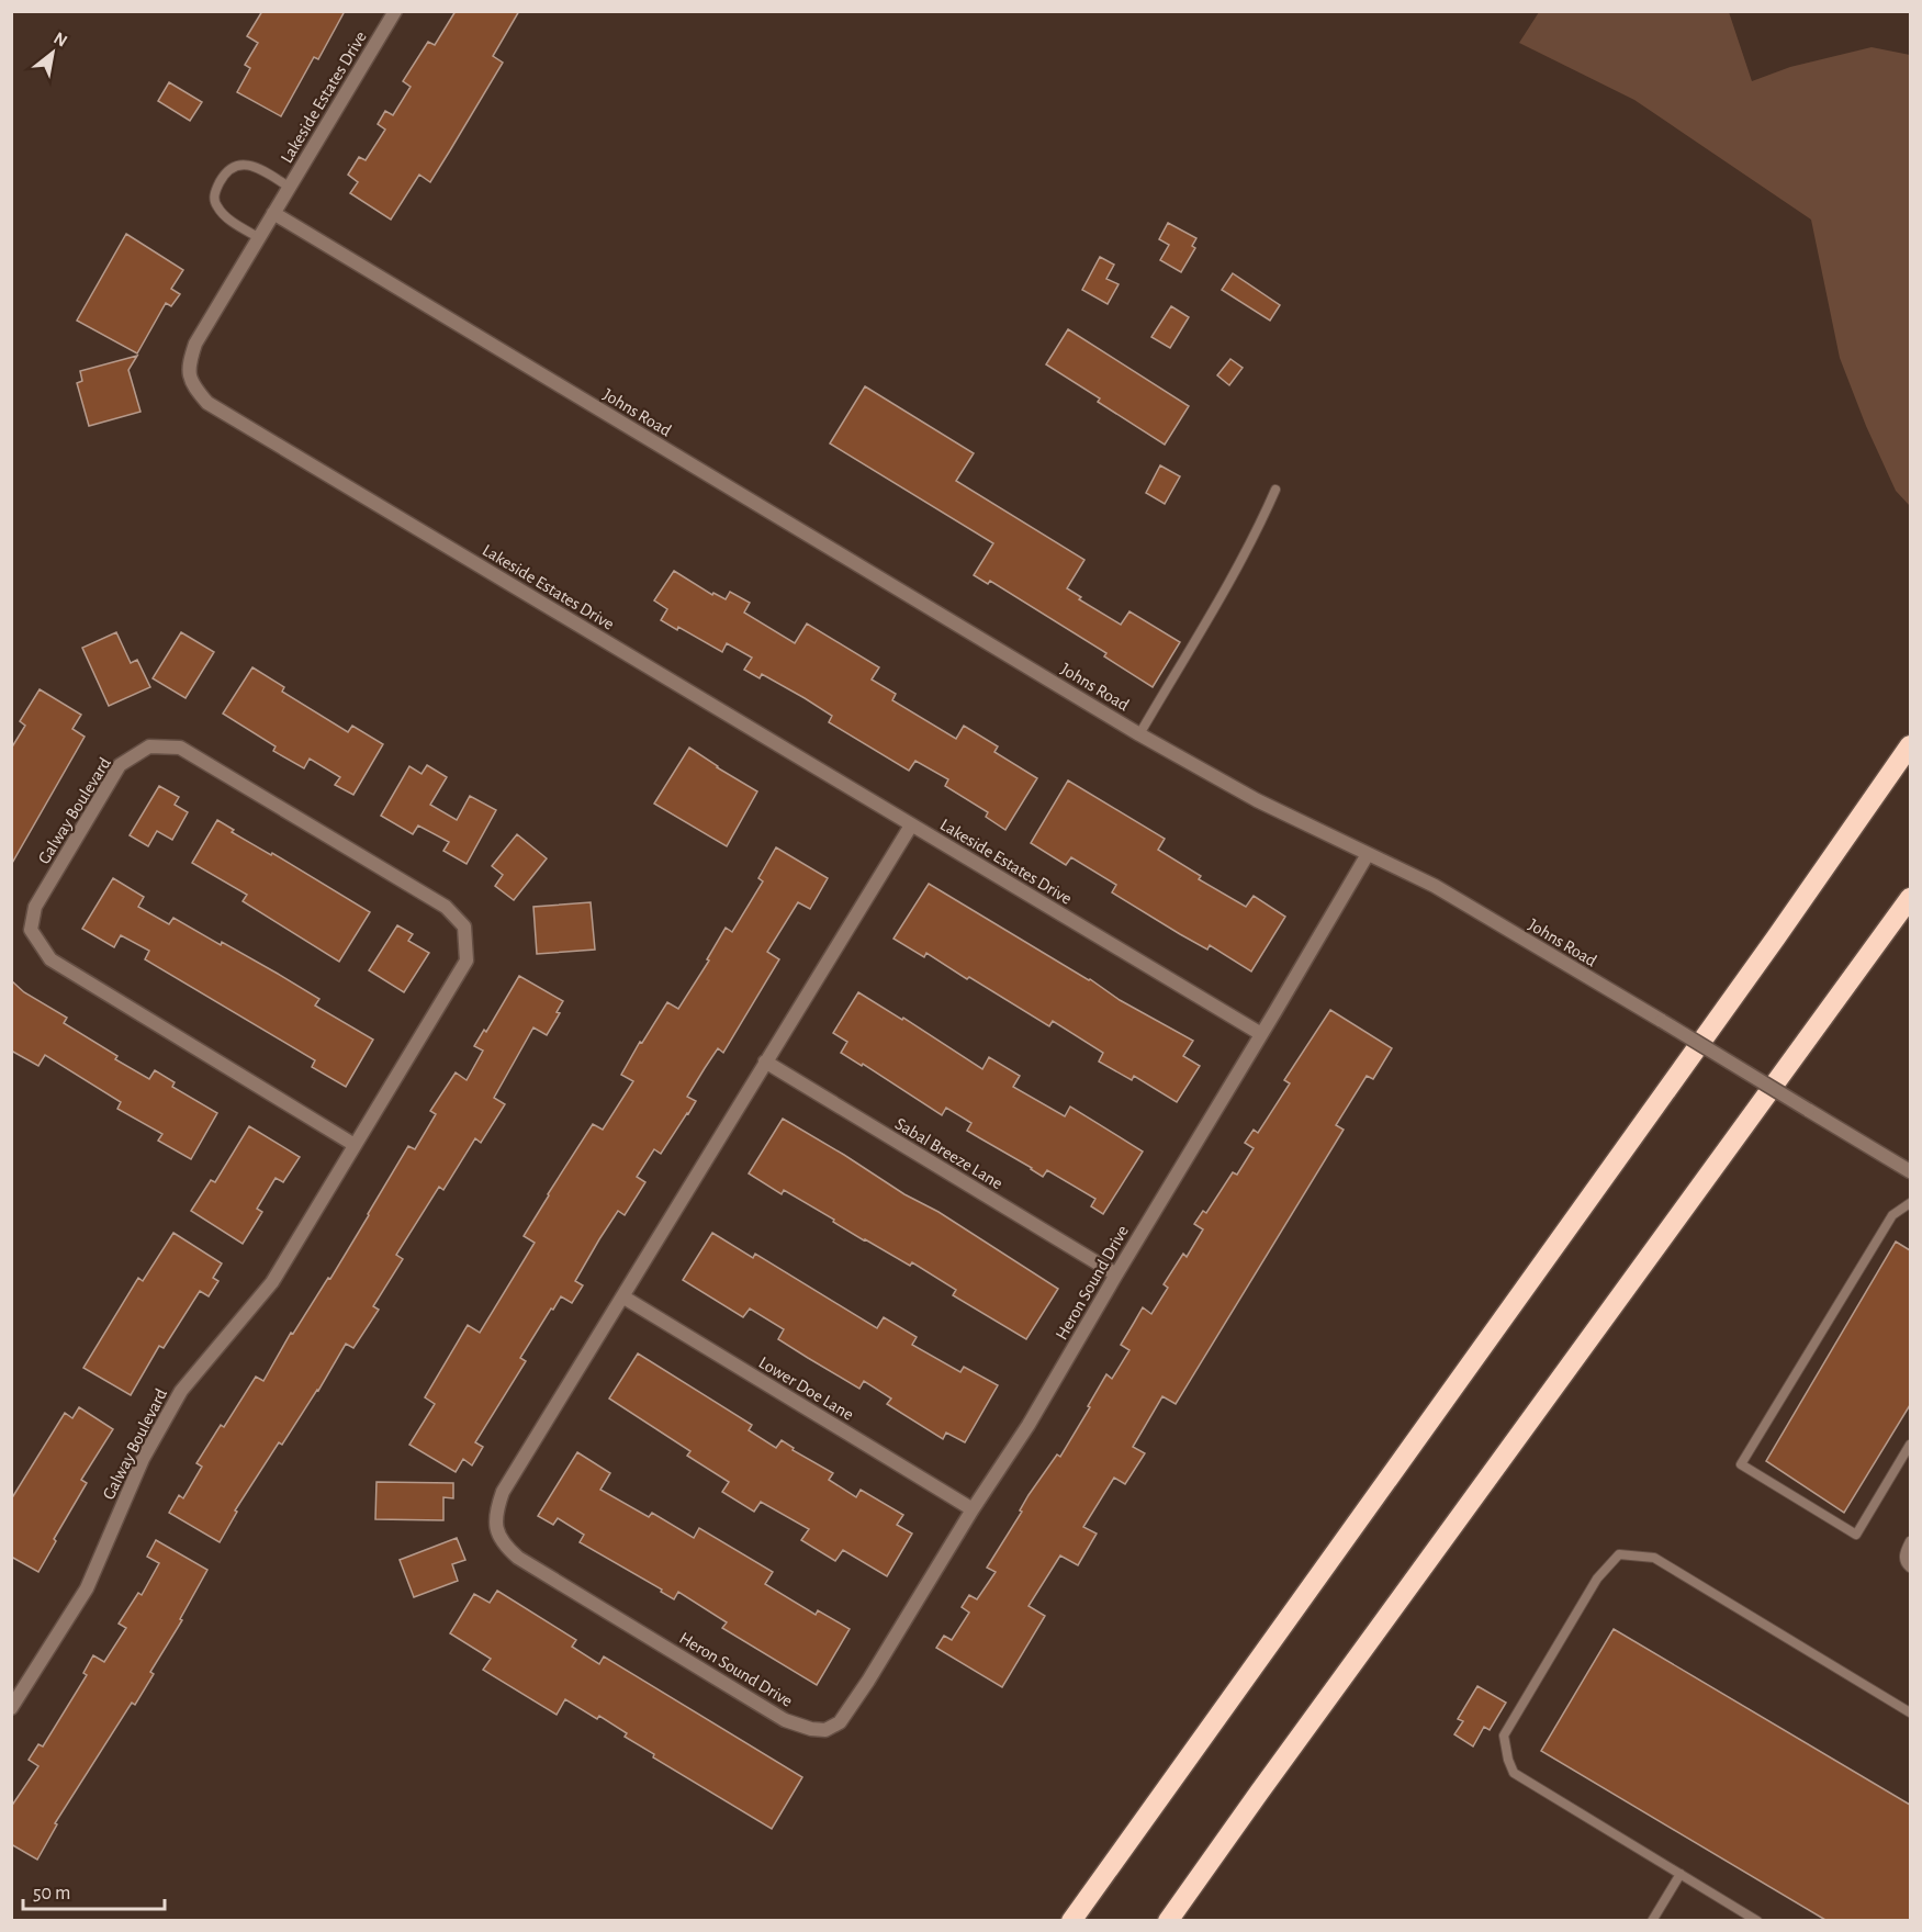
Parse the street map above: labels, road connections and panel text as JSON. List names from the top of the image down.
{
  "streets": {
    "street": [
      "Lakeside Estates Drive",
      "Johns Road",
      "Galway Boulevard",
      "Sabal Breeze Lane",
      "Heron Sound Drive",
      "Lower Doe Lane"
    ]
  },
  "crossings": [
    ["Lakeside Estates Drive", "Johns Road"],
    ["Lakeside Estates Drive", "Heron Sound Drive"],
    ["Johns Road", "Heron Sound Drive"],
    ["Sabal Breeze Lane", "Heron Sound Drive"],
    ["Heron Sound Drive", "Lower Doe Lane"]
  ],
  "scale_bar": "50 m",
  "north": "top right"
}
